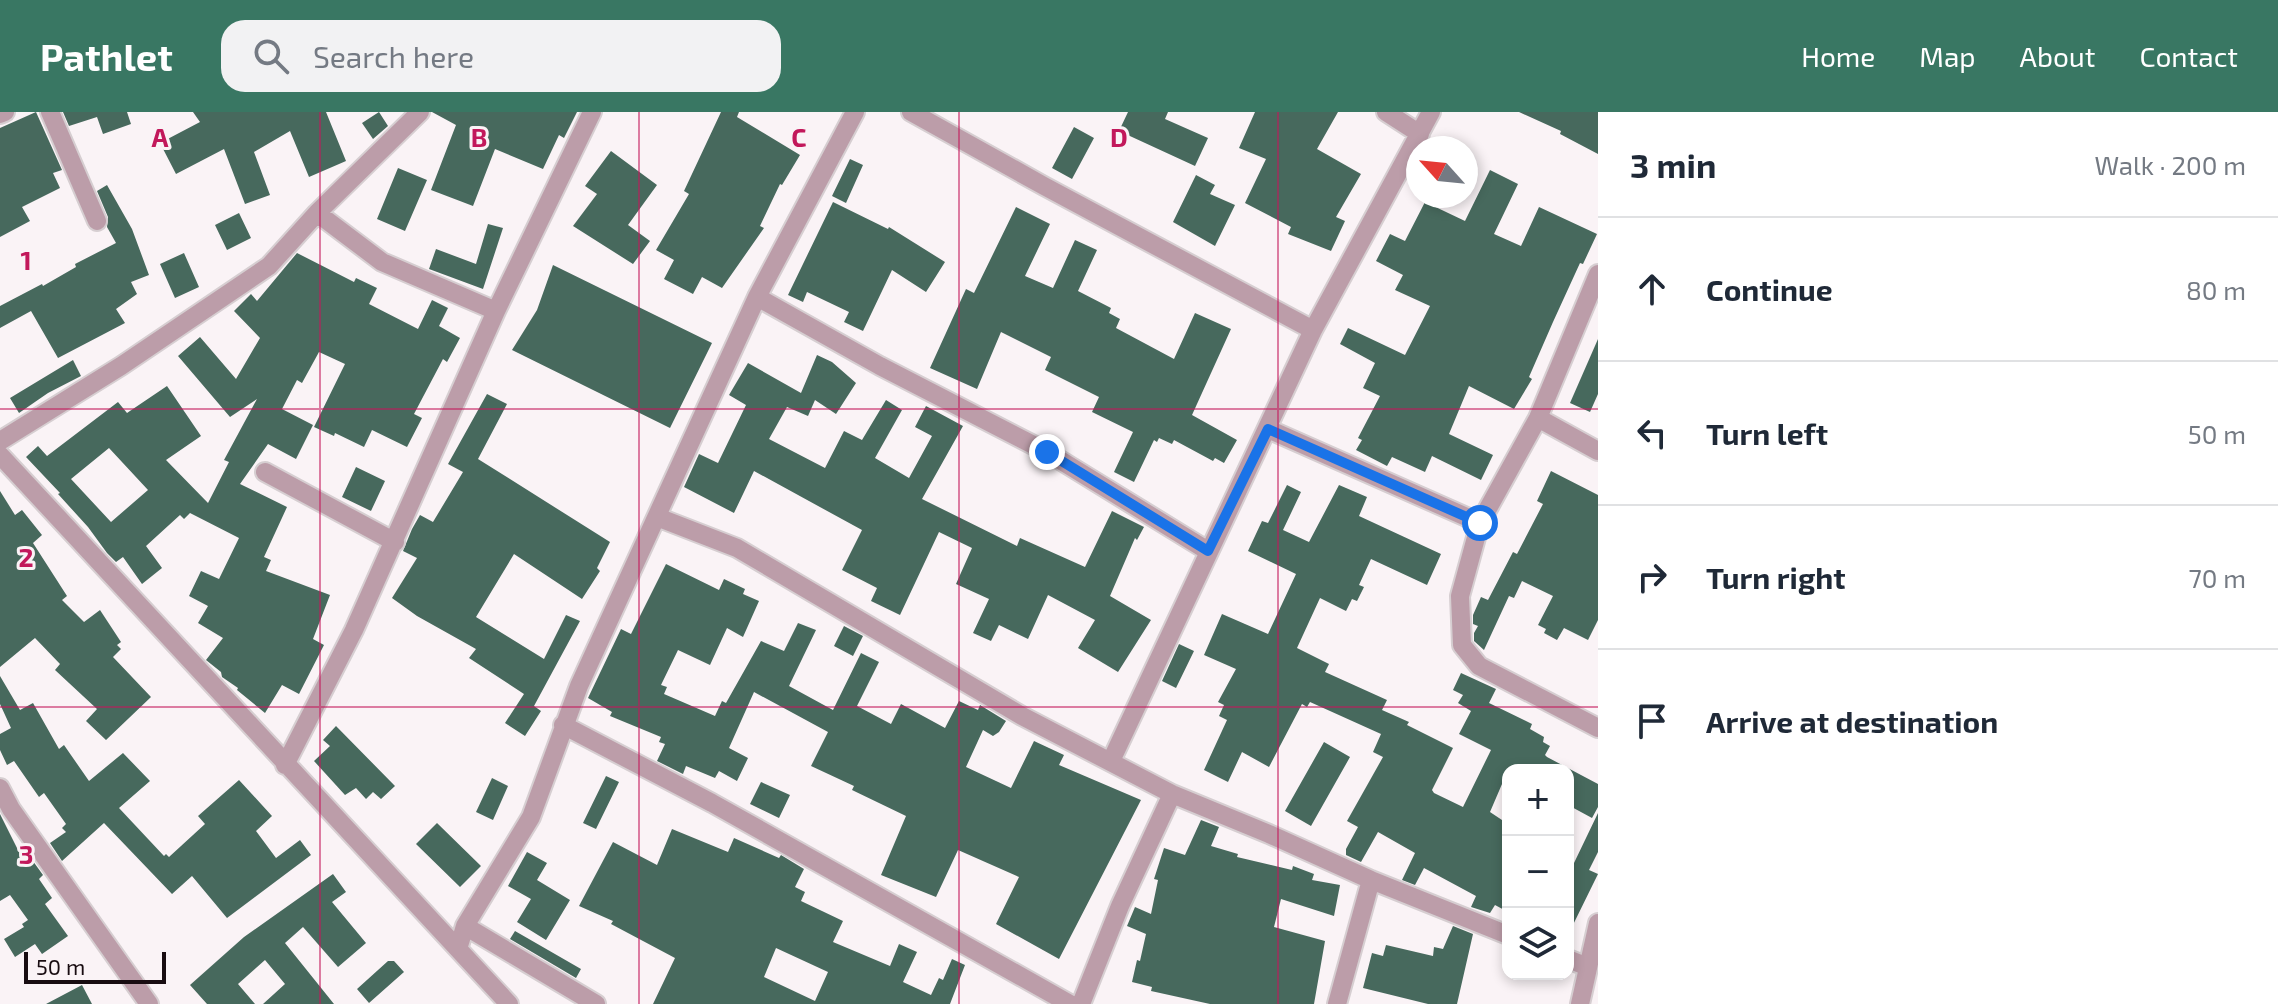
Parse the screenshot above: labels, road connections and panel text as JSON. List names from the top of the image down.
{
  "scale_bar": "50 m",
  "north": "top left",
  "page": {
    "header": "Pathlet",
    "search": "Search here",
    "nav": [
      "Home",
      "Map",
      "About",
      "Contact"
    ],
    "heading": ["3 min", "Walk · 200 m"],
    "list": [
      ["Continue", "80 m"],
      ["Turn left", "50 m"],
      ["Turn right", "70 m"],
      "Arrive at destination"
    ],
    "map_buttons": ["+", "−"],
    "scale": "50 m"
  },
  "grid": {
    "columns": [
      "A",
      "B",
      "C",
      "D"
    ],
    "rows": ["1", "2", "3"]
  }
}
